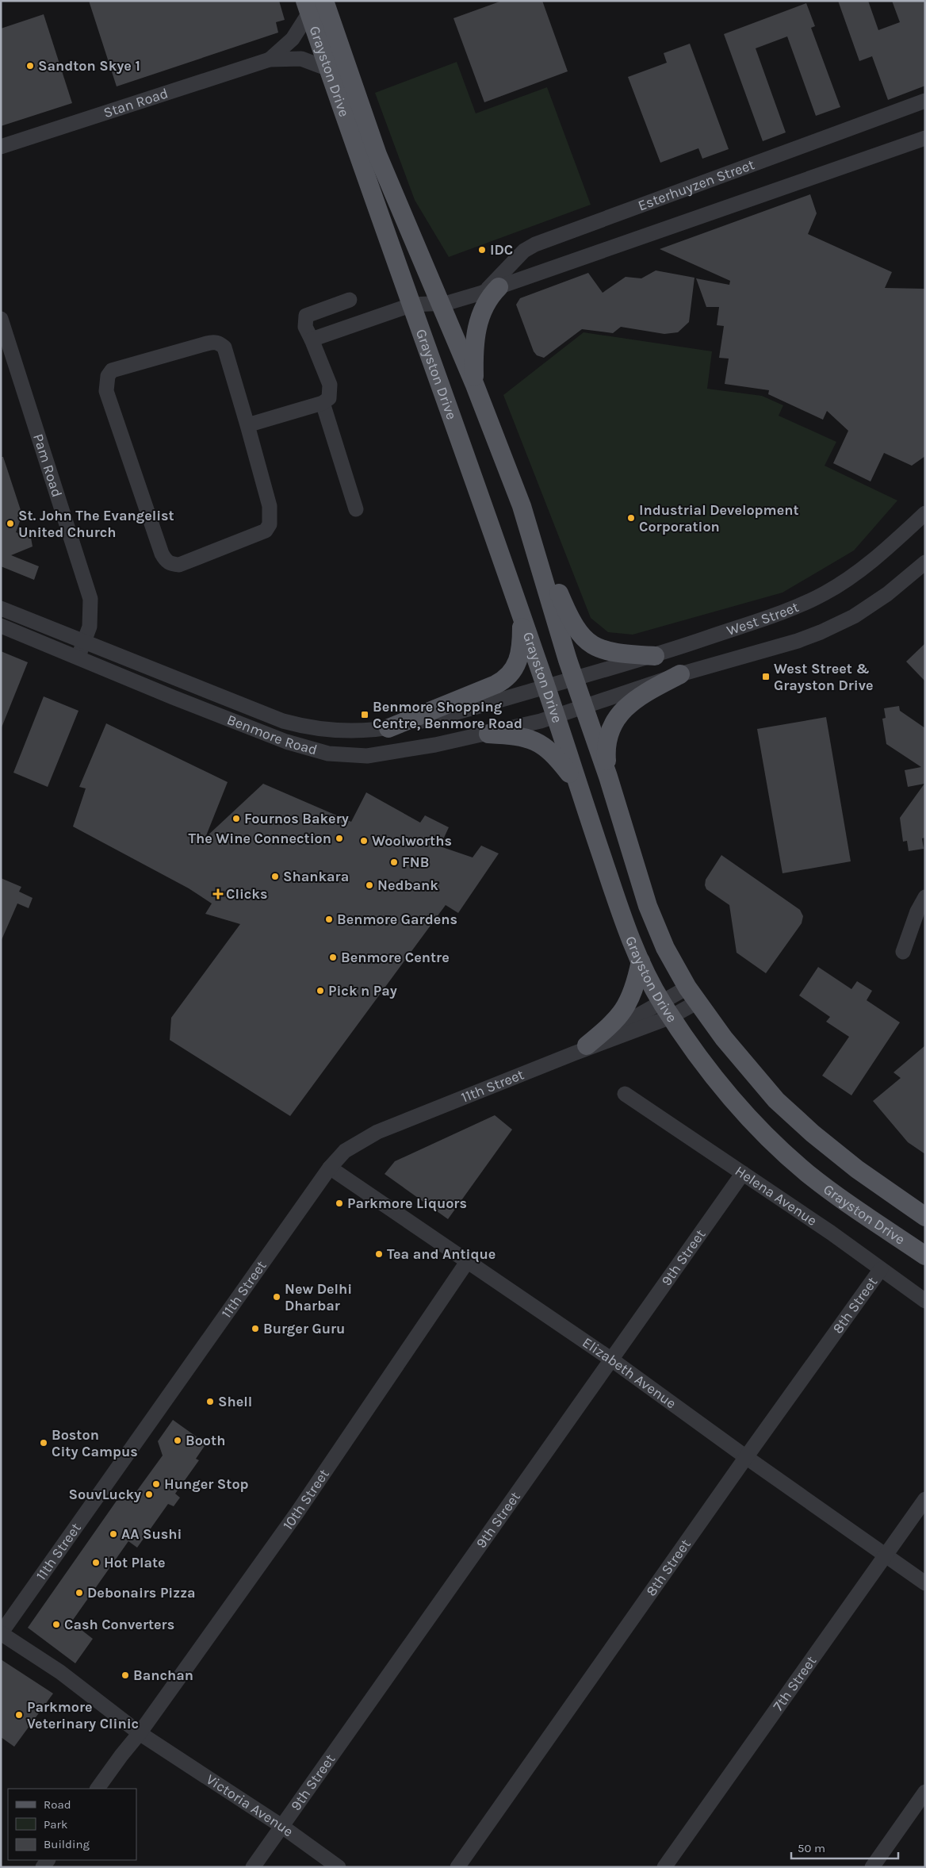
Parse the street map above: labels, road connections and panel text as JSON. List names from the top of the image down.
{
  "streets": {
    "main road": ["Grayston Drive"],
    "street": [
      "Stan Road",
      "Esterhuyzen Street",
      "Pam Road",
      "West Street",
      "Benmore Road",
      "11th Street",
      "Helena Avenue",
      "9th Street",
      "8th Street",
      "Elizabeth Avenue",
      "10th Street",
      "7th Street",
      "Victoria Avenue"
    ]
  },
  "crossings": [
    ["Grayston Drive", "Stan Road"],
    ["Grayston Drive", "Esterhuyzen Street"],
    ["Grayston Drive", "West Street"],
    ["Grayston Drive", "Benmore Road"],
    ["Grayston Drive", "11th Street"],
    ["Pam Road", "Benmore Road"],
    ["West Street", "Benmore Road"],
    ["11th Street", "Elizabeth Avenue"],
    ["Helena Avenue", "9th Street"],
    ["Helena Avenue", "8th Street"],
    ["9th Street", "Elizabeth Avenue"],
    ["9th Street", "Victoria Avenue"],
    ["8th Street", "Elizabeth Avenue"],
    ["Elizabeth Avenue", "10th Street"],
    ["Elizabeth Avenue", "7th Street"],
    ["10th Street", "Victoria Avenue"]
  ],
  "places": {
    "other": [
      "Sandton Skye 1",
      "IDC",
      "Industrial Development Corporation",
      "St. John The Evangelist United Church",
      "Fournos Bakery",
      "The Wine Connection",
      "Woolworths",
      "FNB",
      "Shankara",
      "Nedbank",
      "Benmore Gardens",
      "Benmore Centre",
      "Pick n Pay",
      "Parkmore Liquors",
      "Tea and Antique",
      "New Delhi Dharbar",
      "Burger Guru",
      "Shell",
      "Booth",
      "Boston City Campus",
      "Hunger Stop",
      "SouvLucky",
      "AA Sushi",
      "Hot Plate",
      "Debonairs Pizza",
      "Cash Converters",
      "Banchan",
      "Parkmore Veterinary Clinic"
    ],
    "transit": ["West Street & Grayston Drive", "Benmore Shopping Centre, Benmore Road"],
    "health": ["Clicks"]
  },
  "legend": ["Road", "Park", "Building"],
  "scale_bar": "50 m"
}
